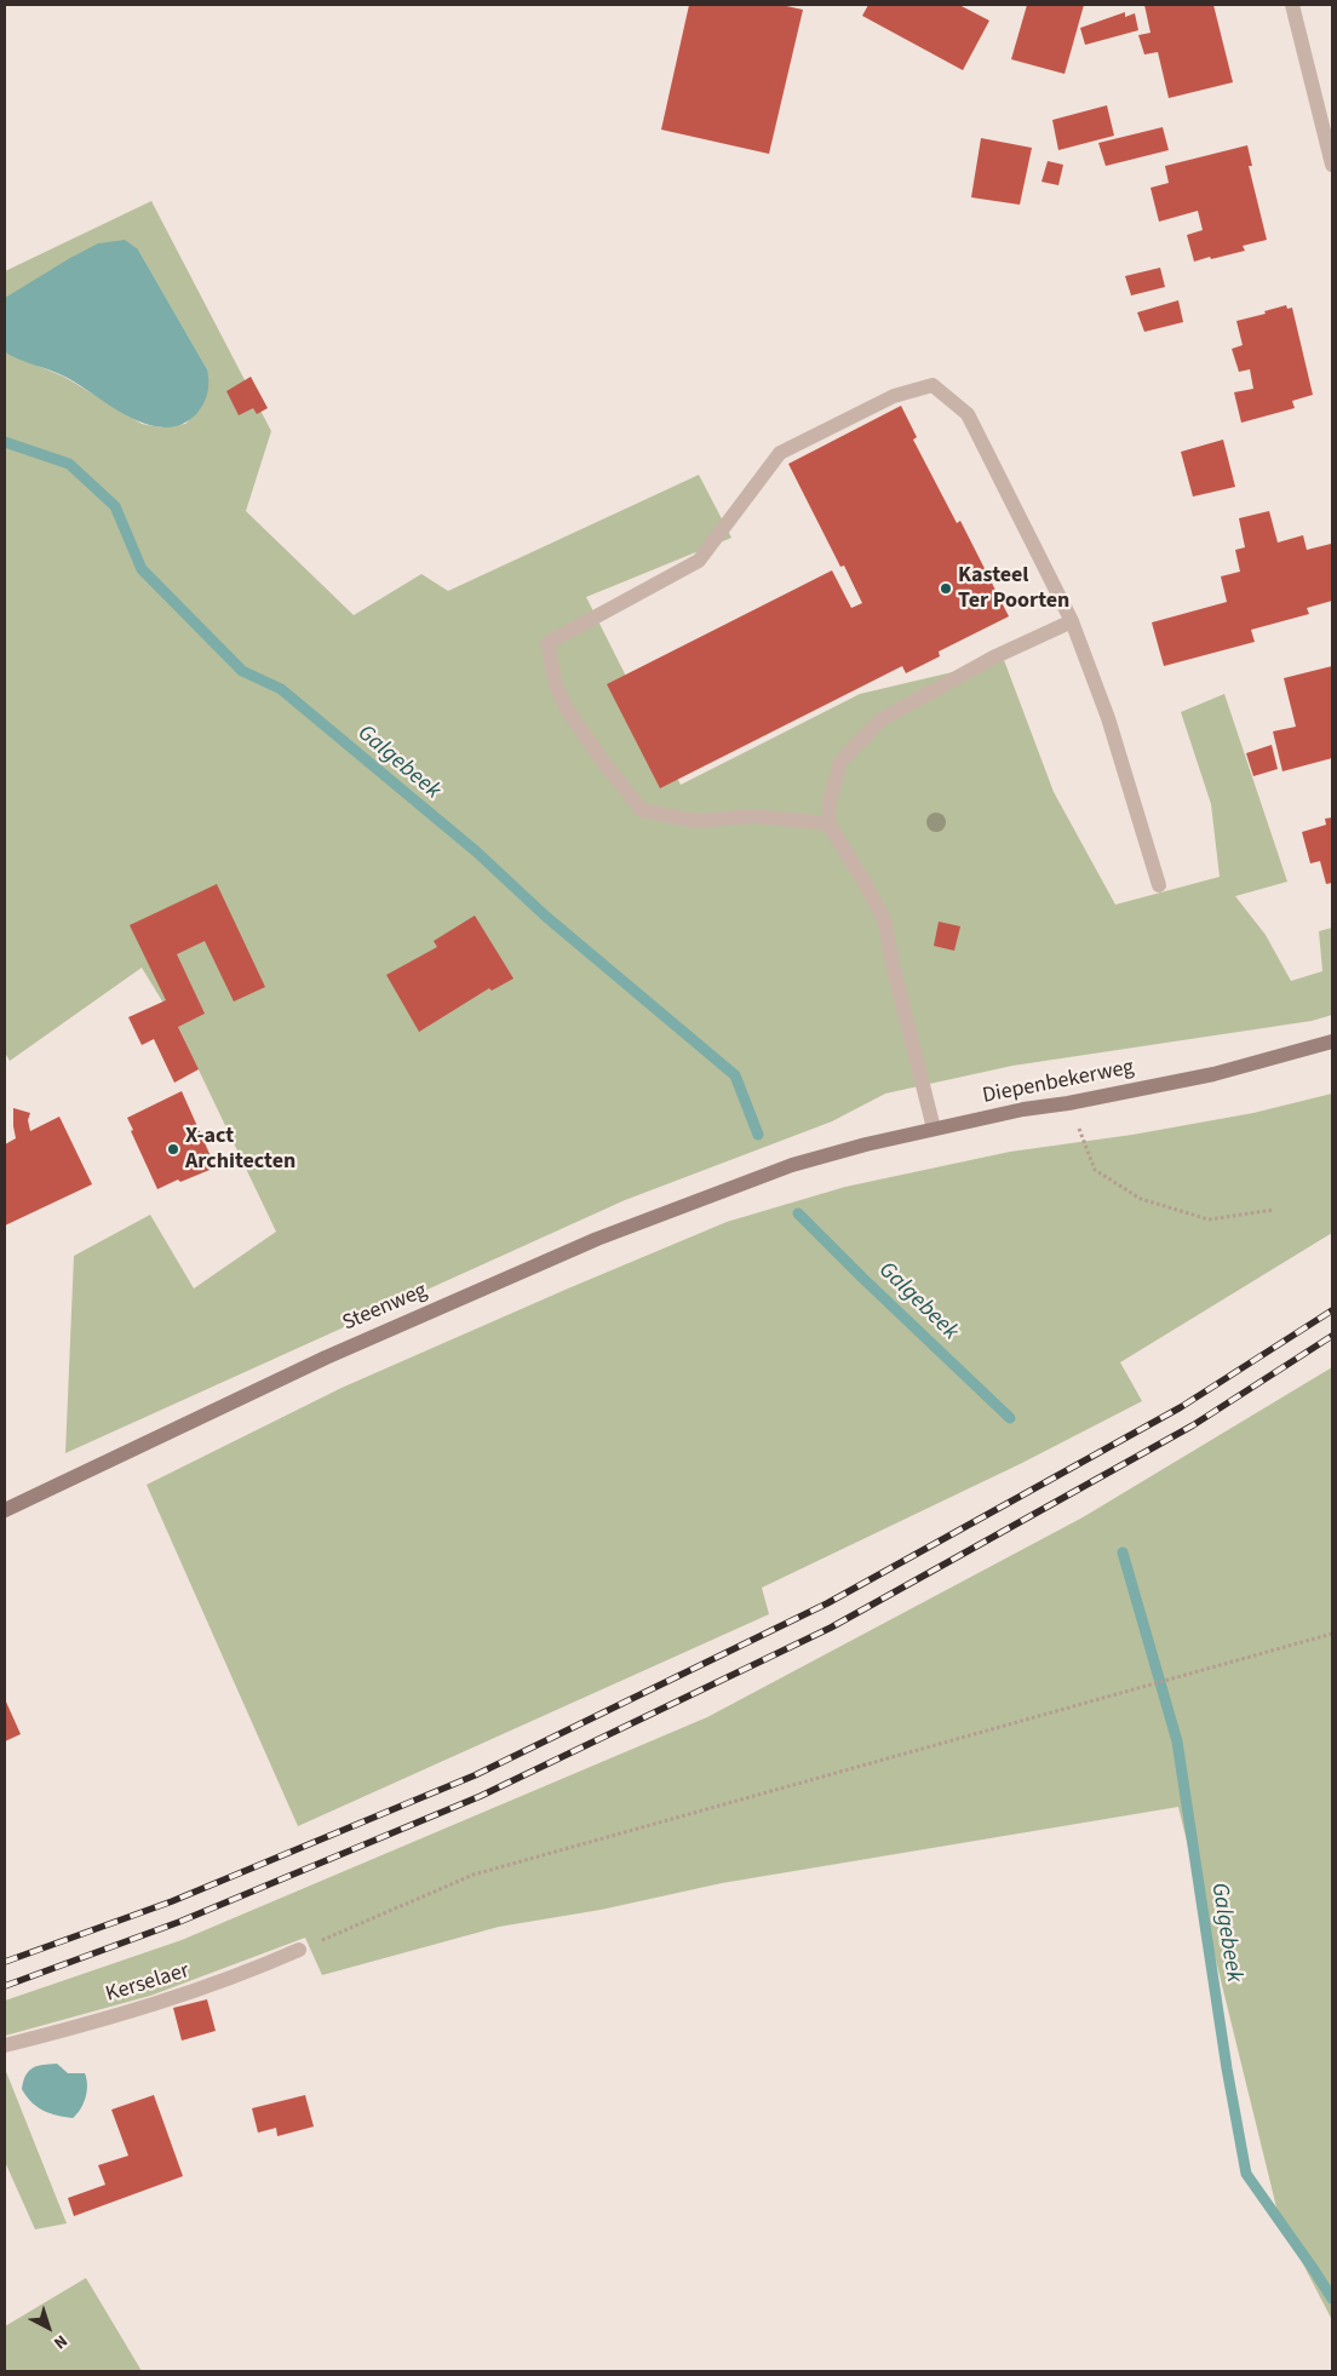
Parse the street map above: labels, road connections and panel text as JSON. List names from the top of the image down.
{
  "streets": {
    "main road": ["Diepenbekerweg", "Steenweg"],
    "street": ["Kerselaer"]
  },
  "crossings": [
    ["Diepenbekerweg", "Steenweg"]
  ],
  "water": ["Galgebeek"],
  "places": ["Kasteel Ter Poorten", "X-act Architecten"],
  "north": "bottom right"
}
